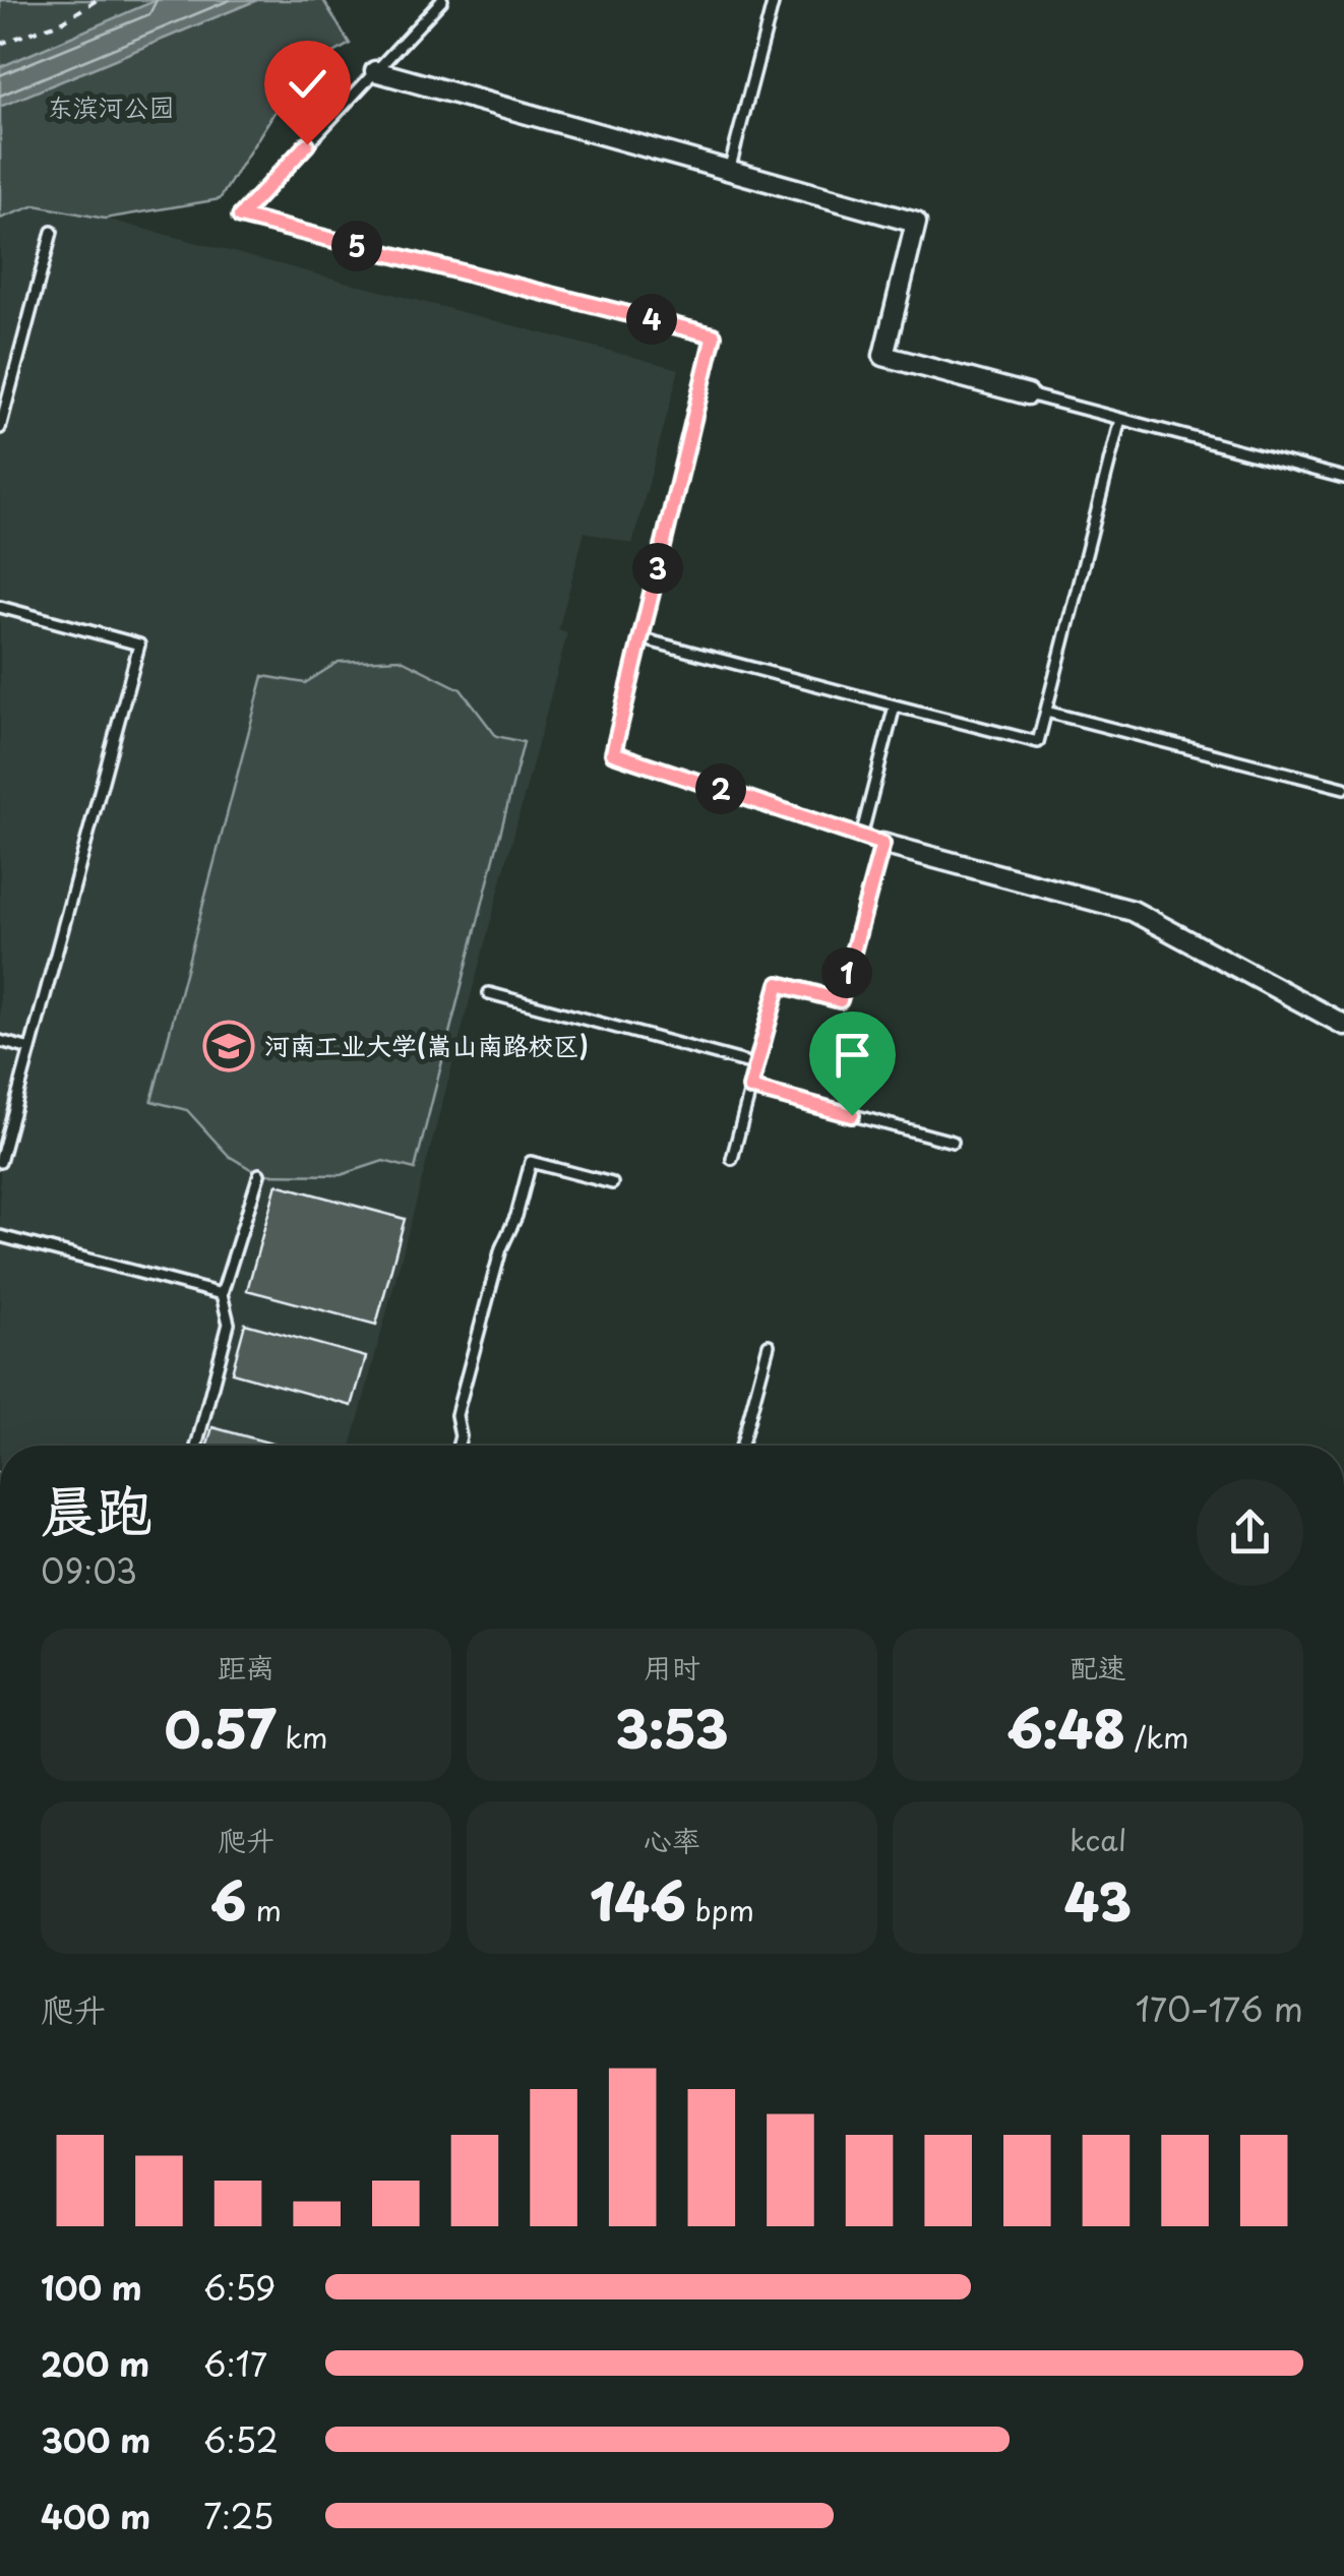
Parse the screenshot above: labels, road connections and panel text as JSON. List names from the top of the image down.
{
  "parks": ["东滨河公园"],
  "places": {
    "school or university": ["河南工业大学(嵩山南路校区)"]
  },
  "page": {
    "pins": [
      "5",
      "4",
      "3",
      "2",
      "1"
    ],
    "heading": ["晨跑", "09:03"],
    "stats": [
      ["距离", "0.57 km"],
      ["用时", "3:53"],
      ["配速", "6:48 /km"],
      ["爬升", "6 m"],
      ["心率", "146 bpm"],
      ["kcal", "43"]
    ],
    "chart": ["爬升", "170–176 m"],
    "list": [
      {
        "name": "100 m",
        "note": "6:59"
      },
      {
        "name": "200 m",
        "note": "6:17"
      },
      {
        "name": "300 m",
        "note": "6:52"
      },
      {
        "name": "400 m",
        "note": "7:25"
      }
    ]
  }
}
